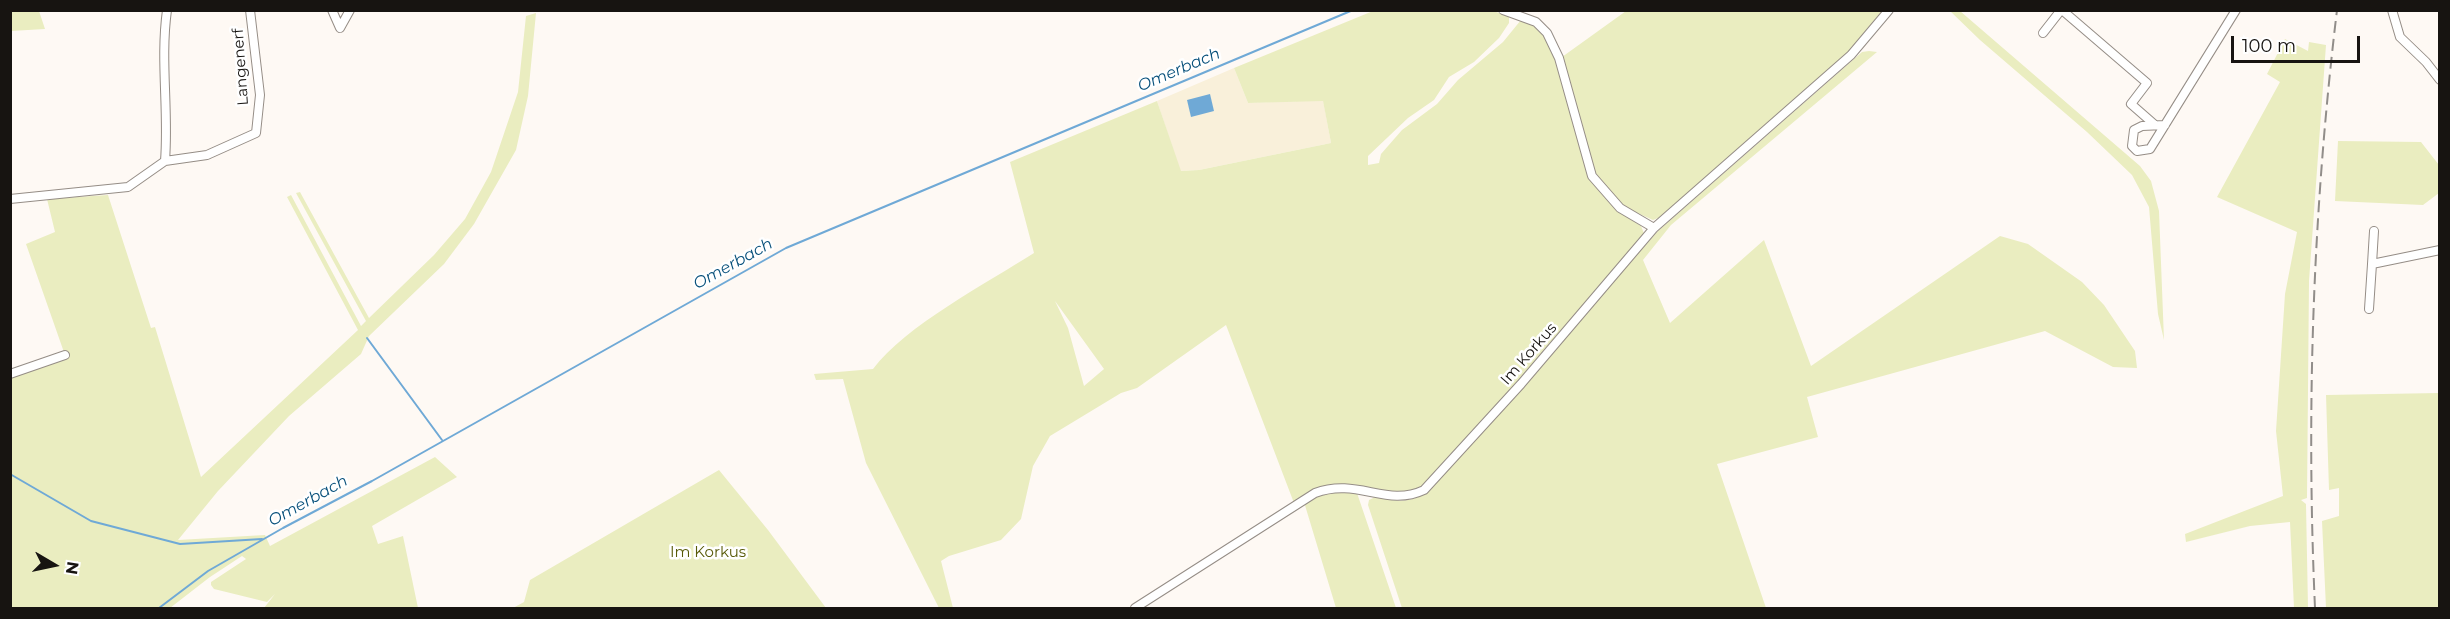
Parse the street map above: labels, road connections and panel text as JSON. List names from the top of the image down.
{
  "streets": {
    "street": ["Langenerf", "Im Korkus"]
  },
  "water": ["Omerbach"],
  "parks": ["Im Korkus"],
  "scale_bar": "100 m",
  "north": "right"
}
